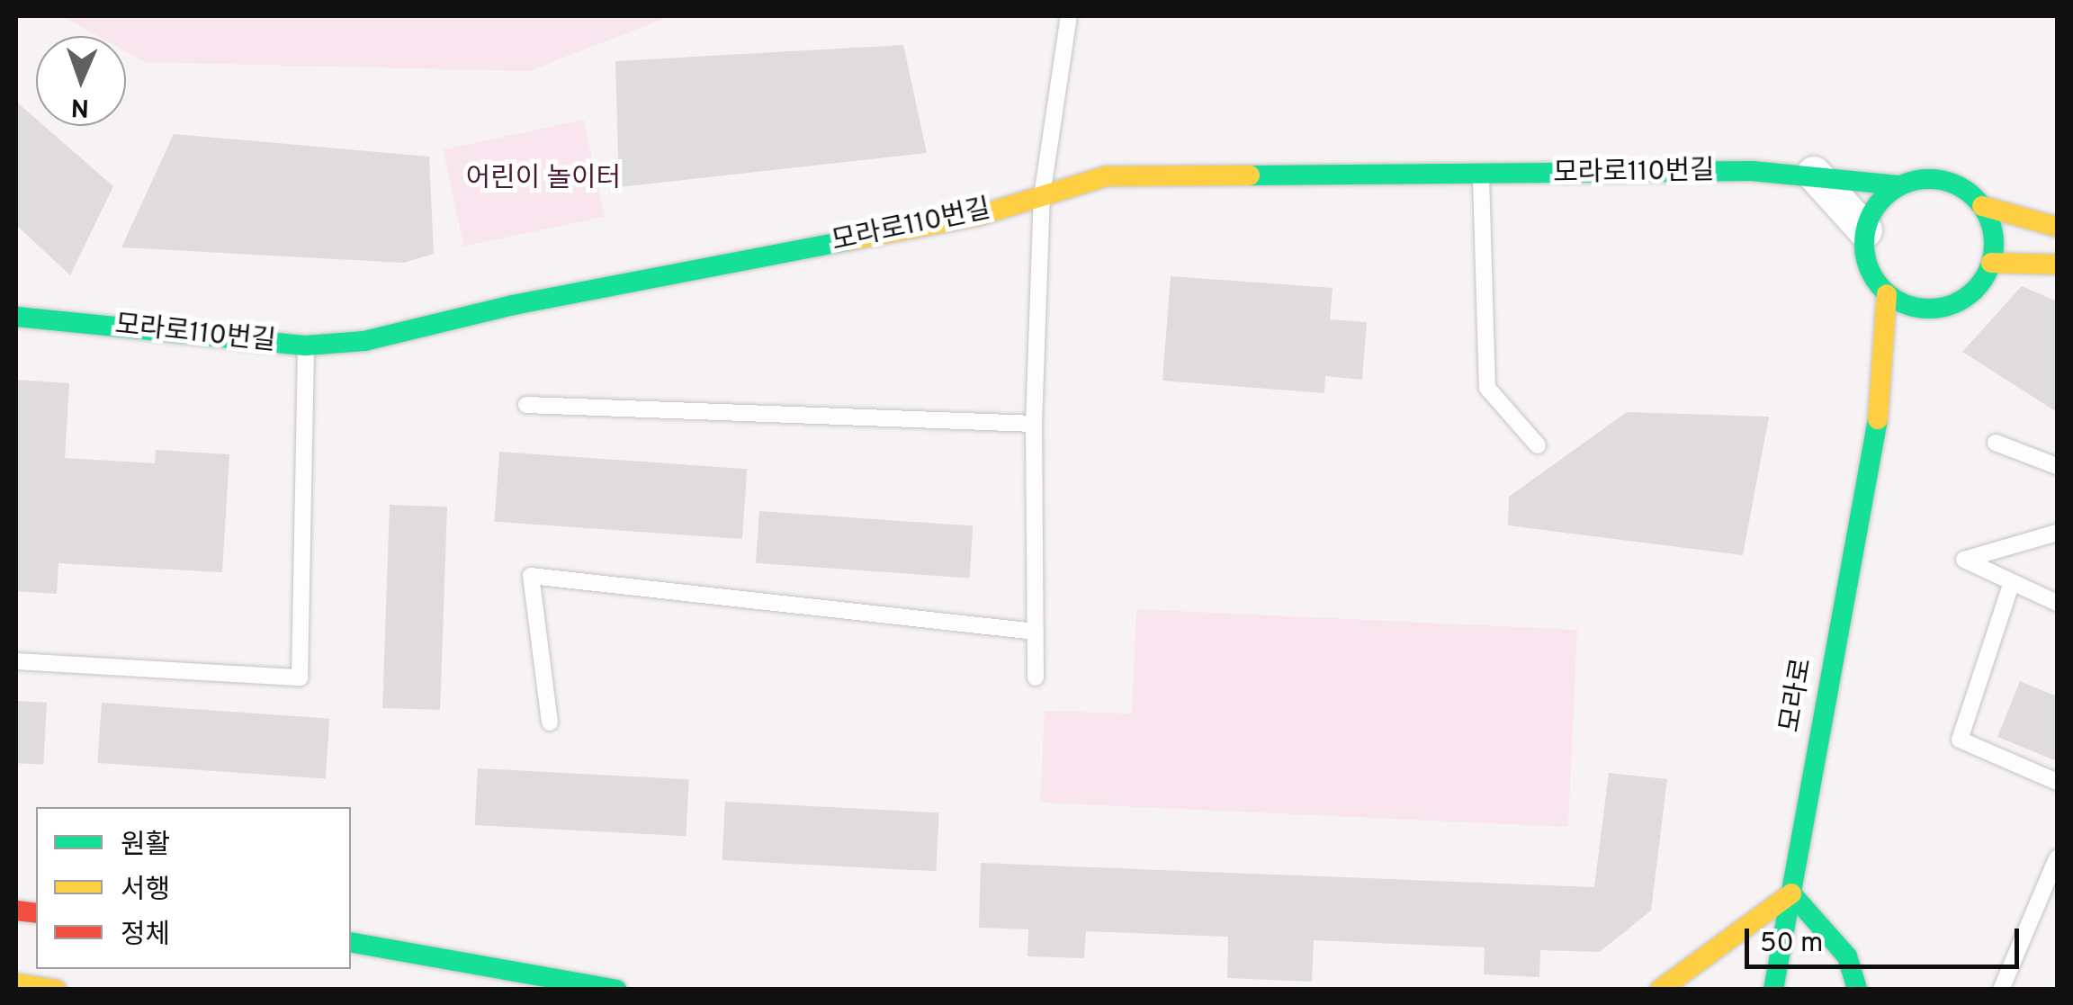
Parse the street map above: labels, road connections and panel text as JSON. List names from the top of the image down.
{
  "streets": {
    "main road": ["모라로110번길", "모라로"]
  },
  "crossings": [
    ["모라로110번길", "모라로"]
  ],
  "parks": ["어린이 놀이터"],
  "legend": ["원활", "서행", "정체"],
  "scale_bar": "50 m",
  "north": "bottom"
}
